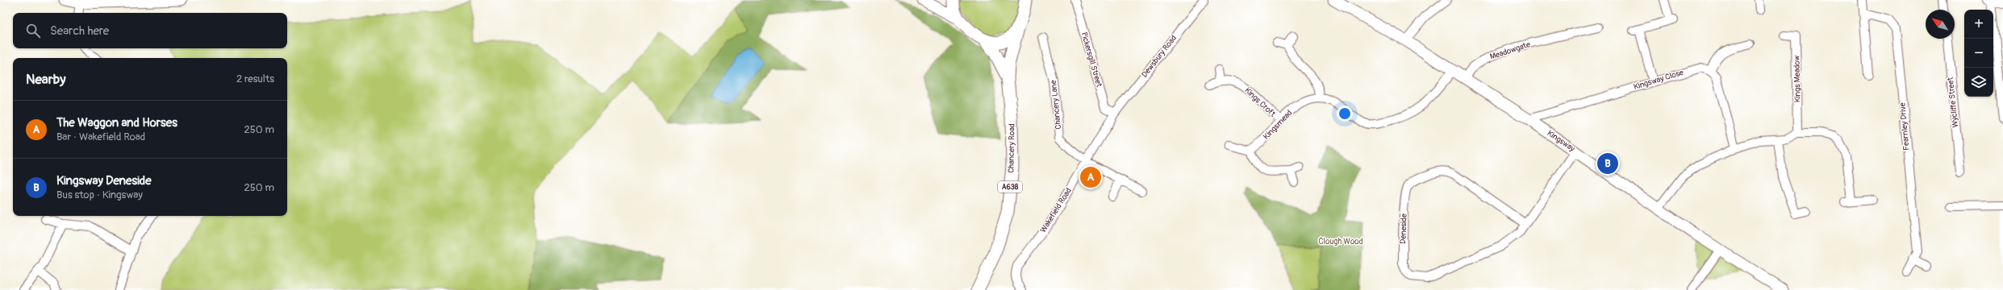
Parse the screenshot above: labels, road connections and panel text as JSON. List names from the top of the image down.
{
  "streets": {
    "highway": ["Chancery Road", "A638"],
    "main road": ["Kingsway"],
    "street": [
      "Meadowgate",
      "Dewsbury Road",
      "Pickersgill Street",
      "Kings Meadow",
      "Kingsway Close",
      "Kings Croft",
      "Wycliffe Street",
      "Chancery Lane",
      "Kingsmead",
      "Fearnley Drive",
      "Wakefield Road",
      "Deneside"
    ]
  },
  "crossings": [
    ["Meadowgate", "Kingsway"],
    ["Dewsbury Road", "Pickersgill Street"],
    ["Dewsbury Road", "Wakefield Road"],
    ["Pickersgill Street", "Wakefield Road"],
    ["Kingsway Close", "Kingsway"],
    ["Kings Croft", "Kingsmead"],
    ["Chancery Lane", "Wakefield Road"],
    ["Kingsway", "Deneside"],
    ["Chancery Road", "A638"]
  ],
  "parks": ["Clough Wood"],
  "north": "top left",
  "page": {
    "map_buttons": ["+", "−"],
    "search": "Search here",
    "heading": ["Nearby", "2 results"],
    "list": [
      {
        "mark": "A",
        "name": "The Waggon and Horses",
        "note": "Bar · Wakefield Road",
        "value": "250 m"
      },
      {
        "mark": "B",
        "name": "Kingsway Deneside",
        "note": "Bus stop · Kingsway",
        "value": "250 m"
      }
    ],
    "pins": ["B", "A"]
  }
}
